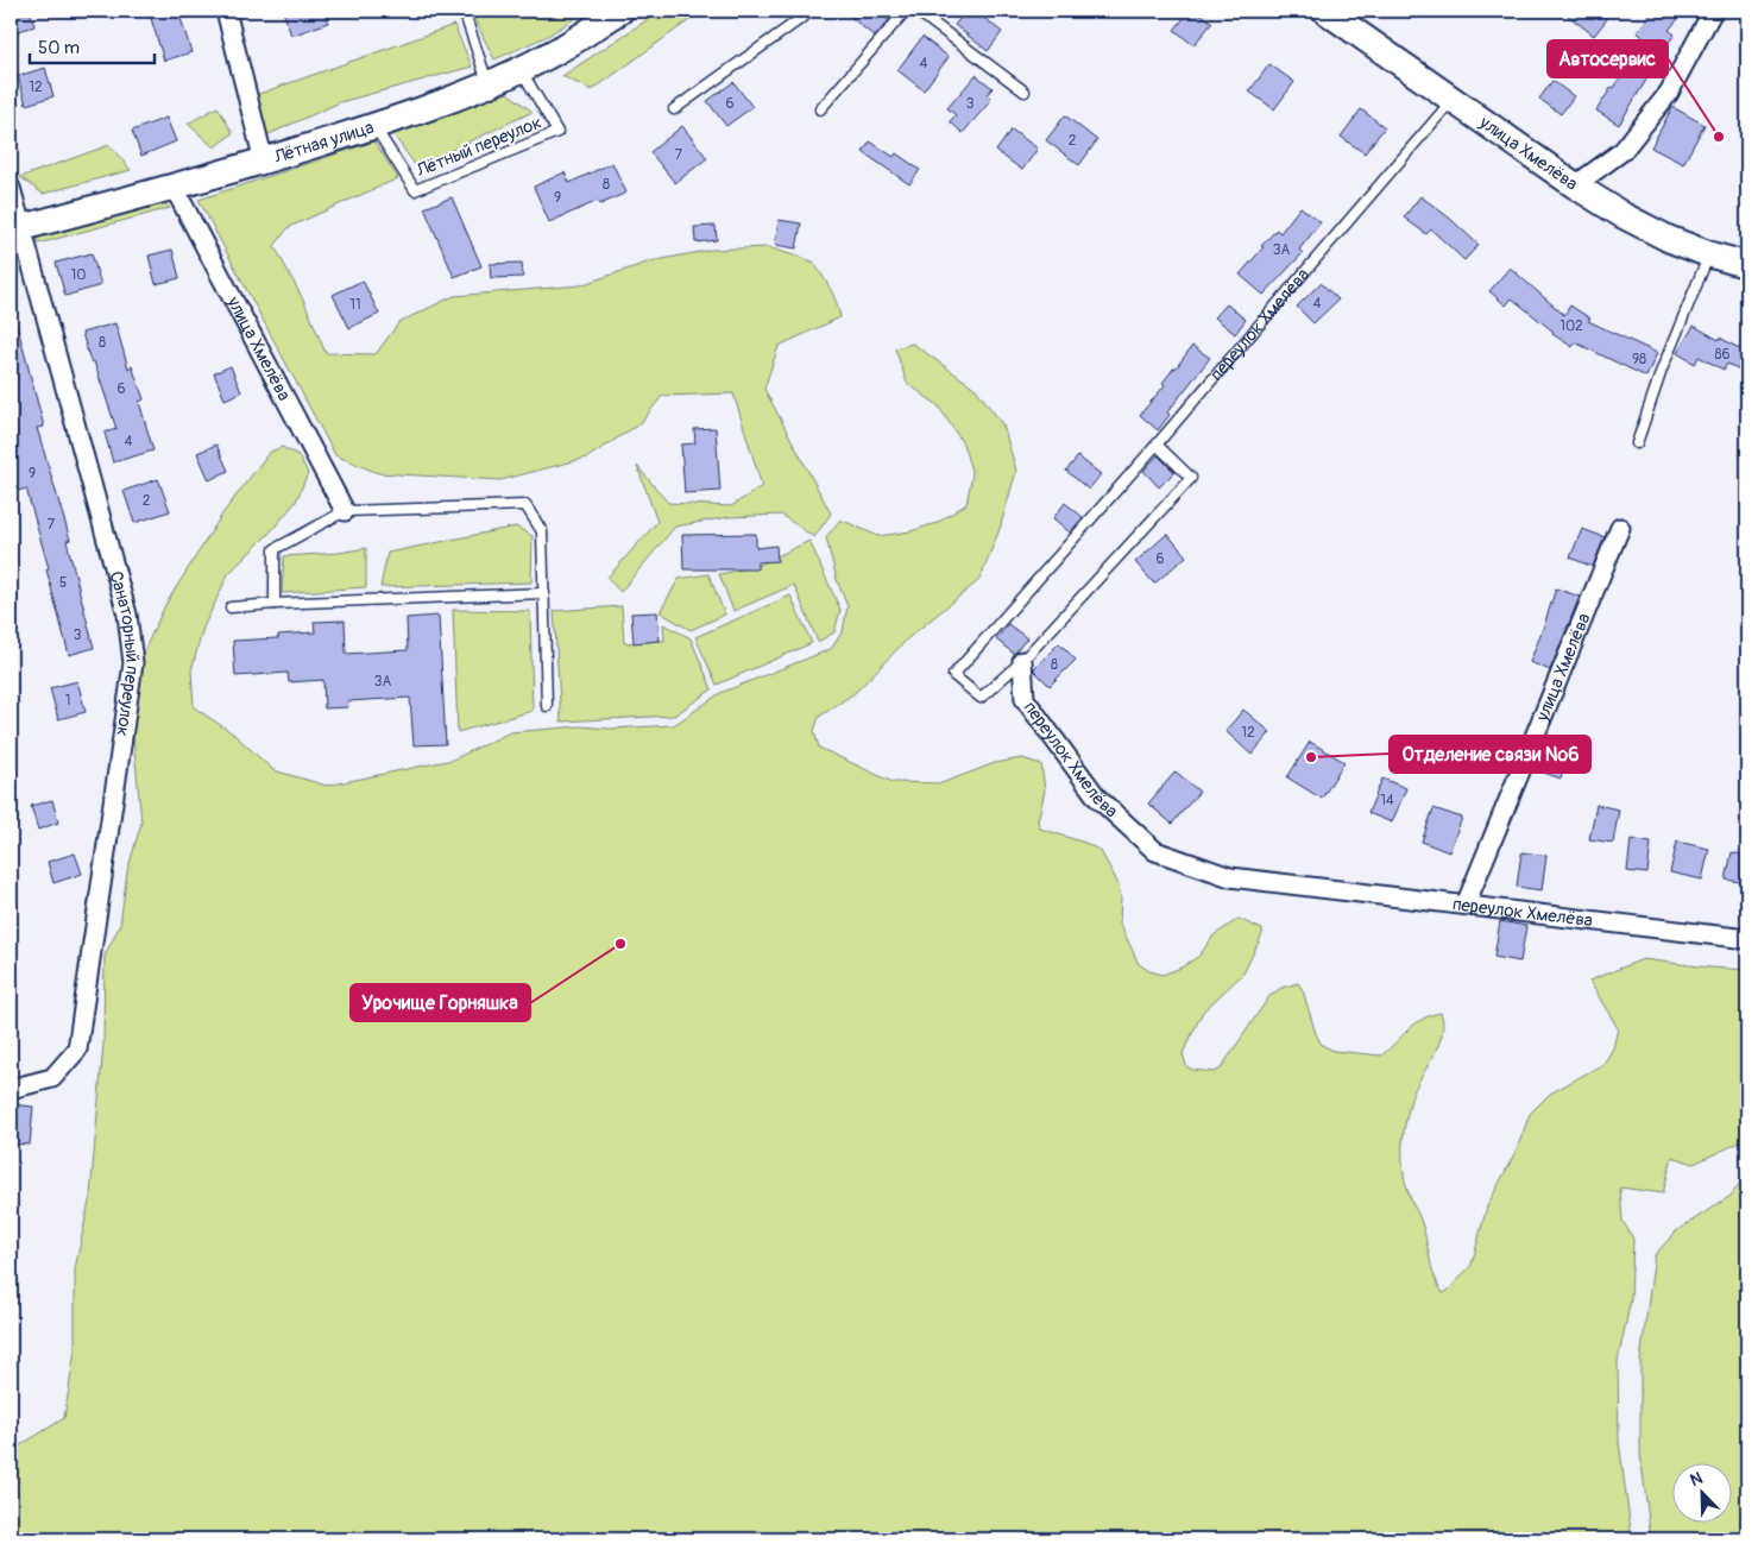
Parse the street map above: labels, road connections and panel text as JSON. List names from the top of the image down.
{
  "streets": {
    "street": [
      "Лётная улица",
      "улица Хмелёва",
      "переулок Хмелёва",
      "Санаторный переулок"
    ],
    "lane": ["Лётный переулок"]
  },
  "crossings": [
    ["Лётная улица", "Лётный переулок"],
    ["Лётная улица", "улица Хмелёва"],
    ["Лётная улица", "Санаторный переулок"],
    ["улица Хмелёва", "переулок Хмелёва"]
  ],
  "places": ["Автосервис", "Отделение связи №6", "Урочище Горняшка"],
  "house_numbers": [
    "4",
    "12",
    "6",
    "3",
    "2",
    "7",
    "8",
    "9",
    "3А",
    "10",
    "4",
    "11",
    "102",
    "8",
    "86",
    "98",
    "6",
    "4",
    "9",
    "2",
    "7",
    "6",
    "5",
    "3",
    "8",
    "3А",
    "1",
    "12",
    "14"
  ],
  "scale_bar": "50 m",
  "north": "top left"
}
